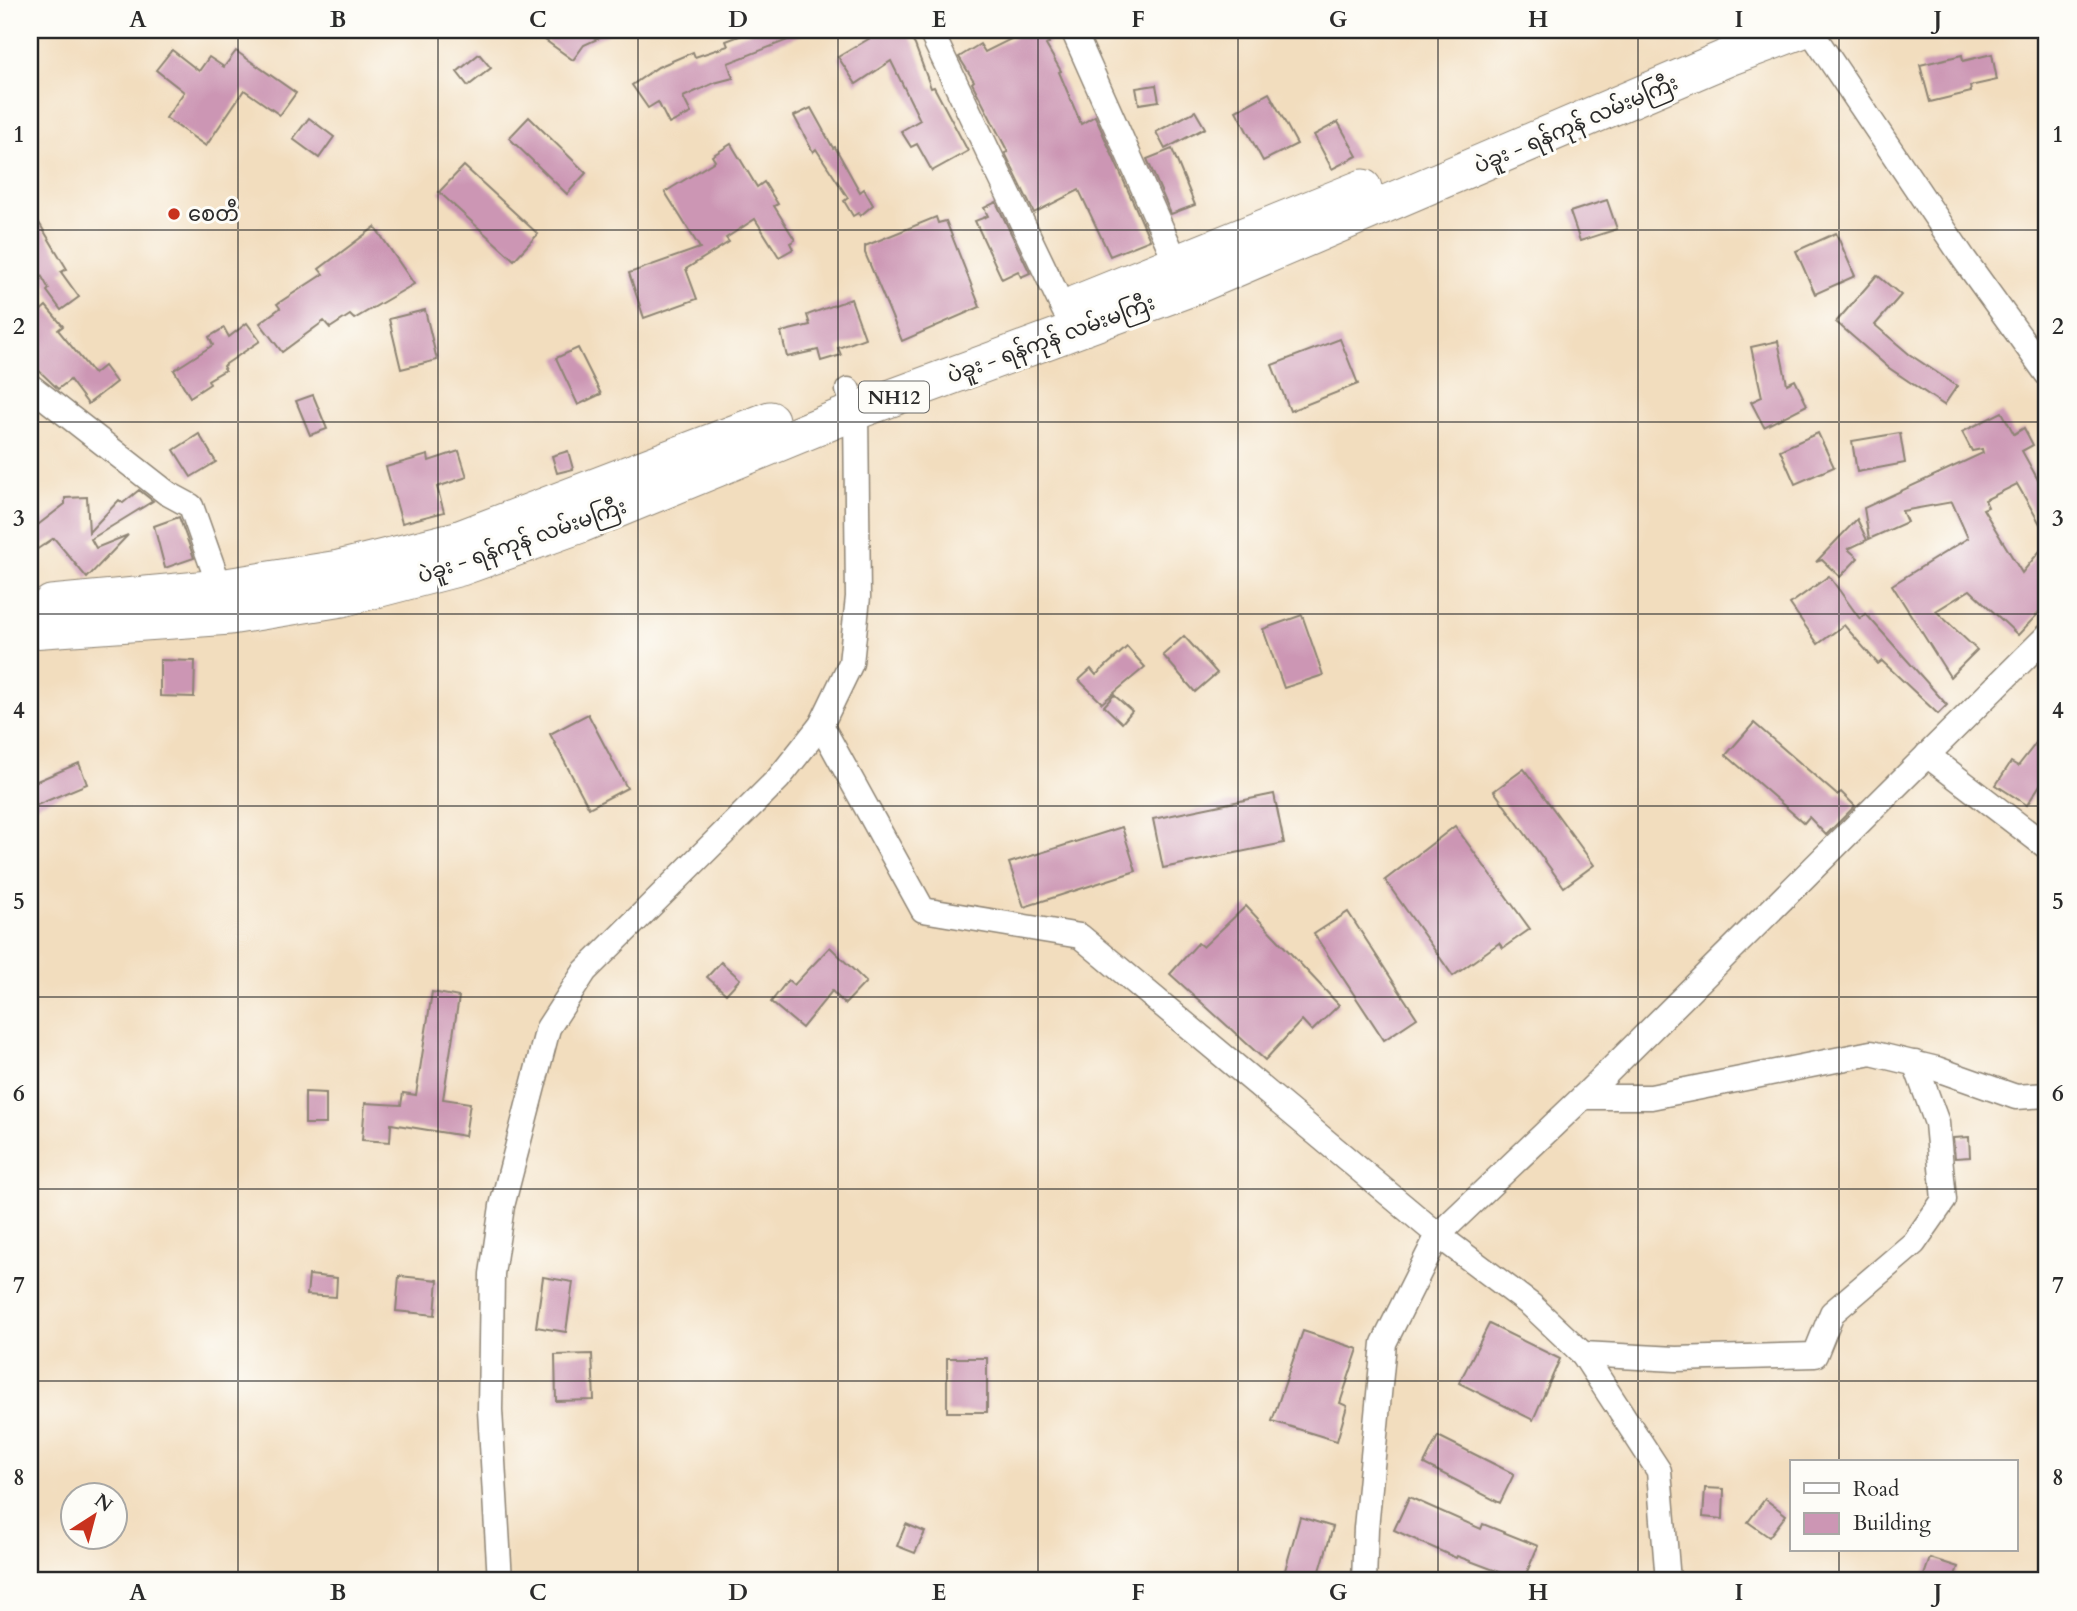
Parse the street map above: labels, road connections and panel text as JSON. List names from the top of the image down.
{
  "streets": {
    "highway": ["ပဲခူး - ရန်ကုန် လမ်းမကြီး", "NH12"]
  },
  "places": ["စေတီ"],
  "legend": ["Road", "Building"],
  "north": "top right",
  "grid": {
    "columns": [
      "A",
      "B",
      "C",
      "D",
      "E",
      "F",
      "G",
      "H",
      "I",
      "J"
    ],
    "rows": [
      "1",
      "2",
      "3",
      "4",
      "5",
      "6",
      "7",
      "8"
    ]
  }
}
